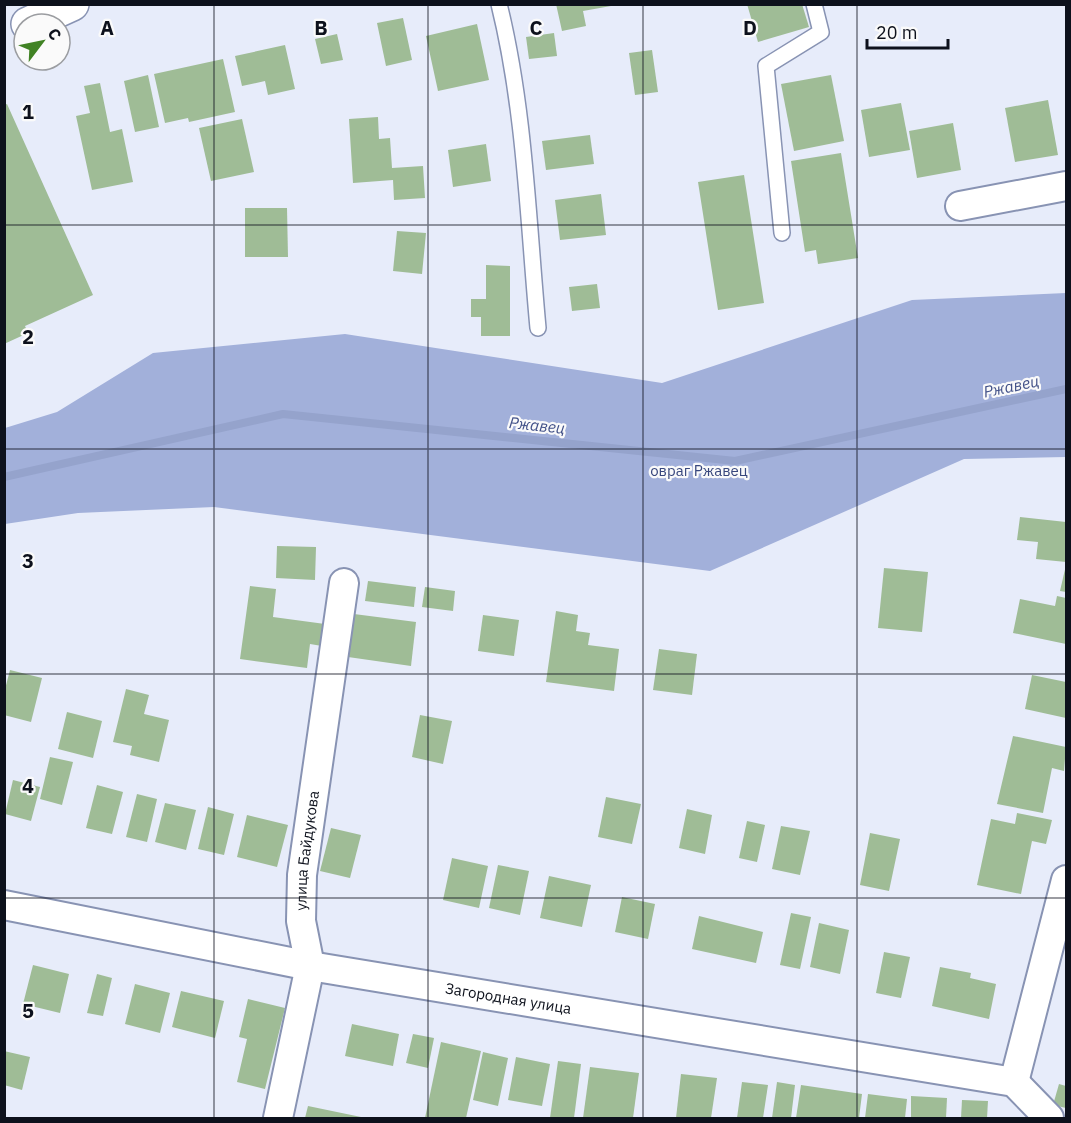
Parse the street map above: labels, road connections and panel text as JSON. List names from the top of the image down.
{
  "streets": {
    "street": ["улица Байдукова", "Загородная улица"]
  },
  "crossings": [
    ["улица Байдукова", "Загородная улица"]
  ],
  "water": ["Ржавец"],
  "parks": ["овраг Ржавец"],
  "scale_bar": "20 m",
  "north": "top right",
  "grid": {
    "columns": [
      "A",
      "B",
      "C",
      "D"
    ],
    "rows": [
      "1",
      "2",
      "3",
      "4",
      "5"
    ]
  }
}
